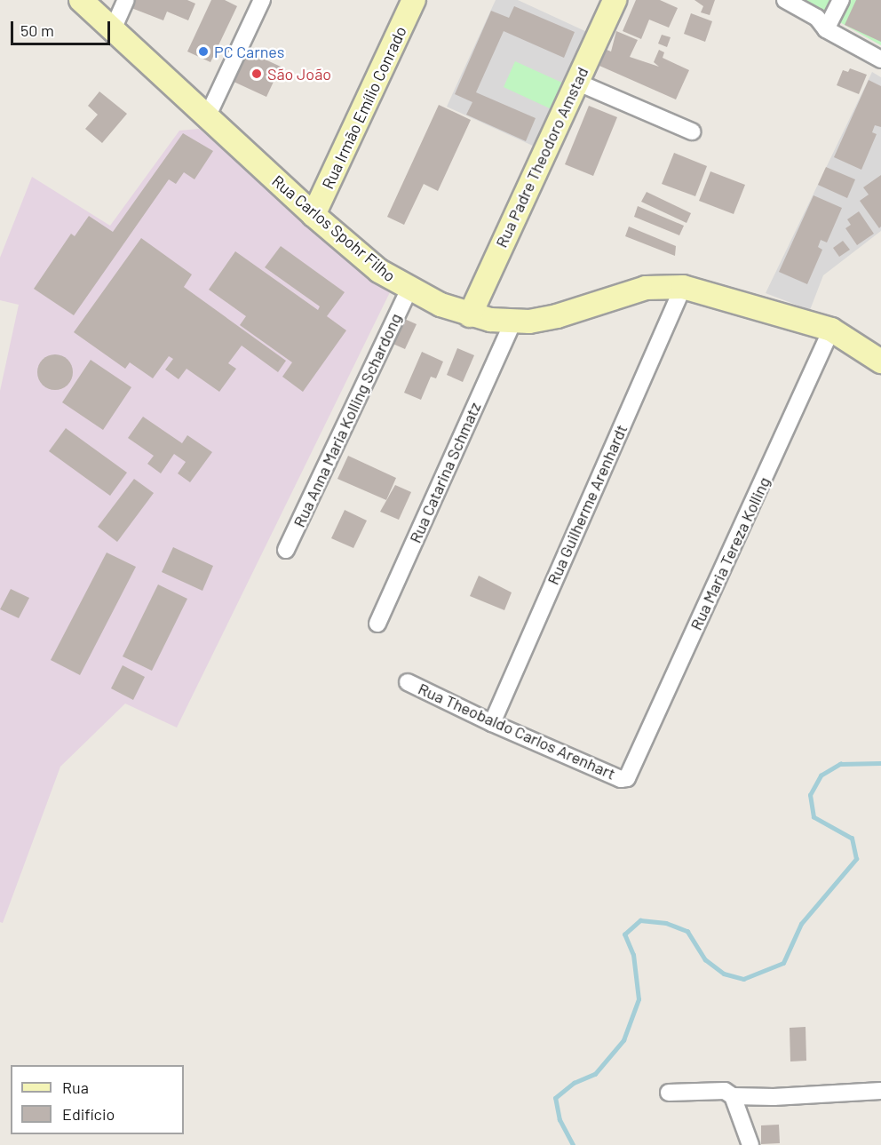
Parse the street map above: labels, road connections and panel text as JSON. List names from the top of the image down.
{
  "streets": {
    "main road": ["Rua Irmão Emílio Conrado", "Rua Padre Theodoro Amstad", "Rua Carlos Spohr Filho"],
    "street": [
      "Rua Anna Maria Kolling Schardong",
      "Rua Catarina Schmatz",
      "Rua Guilherme Arenhardt",
      "Rua Maria Tereza Kolling",
      "Rua Theobaldo Carlos Arenhart"
    ]
  },
  "crossings": [
    ["Rua Irmão Emílio Conrado", "Rua Carlos Spohr Filho"],
    ["Rua Padre Theodoro Amstad", "Rua Carlos Spohr Filho"],
    ["Rua Carlos Spohr Filho", "Rua Anna Maria Kolling Schardong"],
    ["Rua Carlos Spohr Filho", "Rua Catarina Schmatz"],
    ["Rua Carlos Spohr Filho", "Rua Guilherme Arenhardt"],
    ["Rua Carlos Spohr Filho", "Rua Maria Tereza Kolling"],
    ["Rua Guilherme Arenhardt", "Rua Theobaldo Carlos Arenhart"],
    ["Rua Maria Tereza Kolling", "Rua Theobaldo Carlos Arenhart"]
  ],
  "places": ["PC Carnes", "São João"],
  "legend": ["Rua", "Edifício"],
  "scale_bar": "50 m"
}
